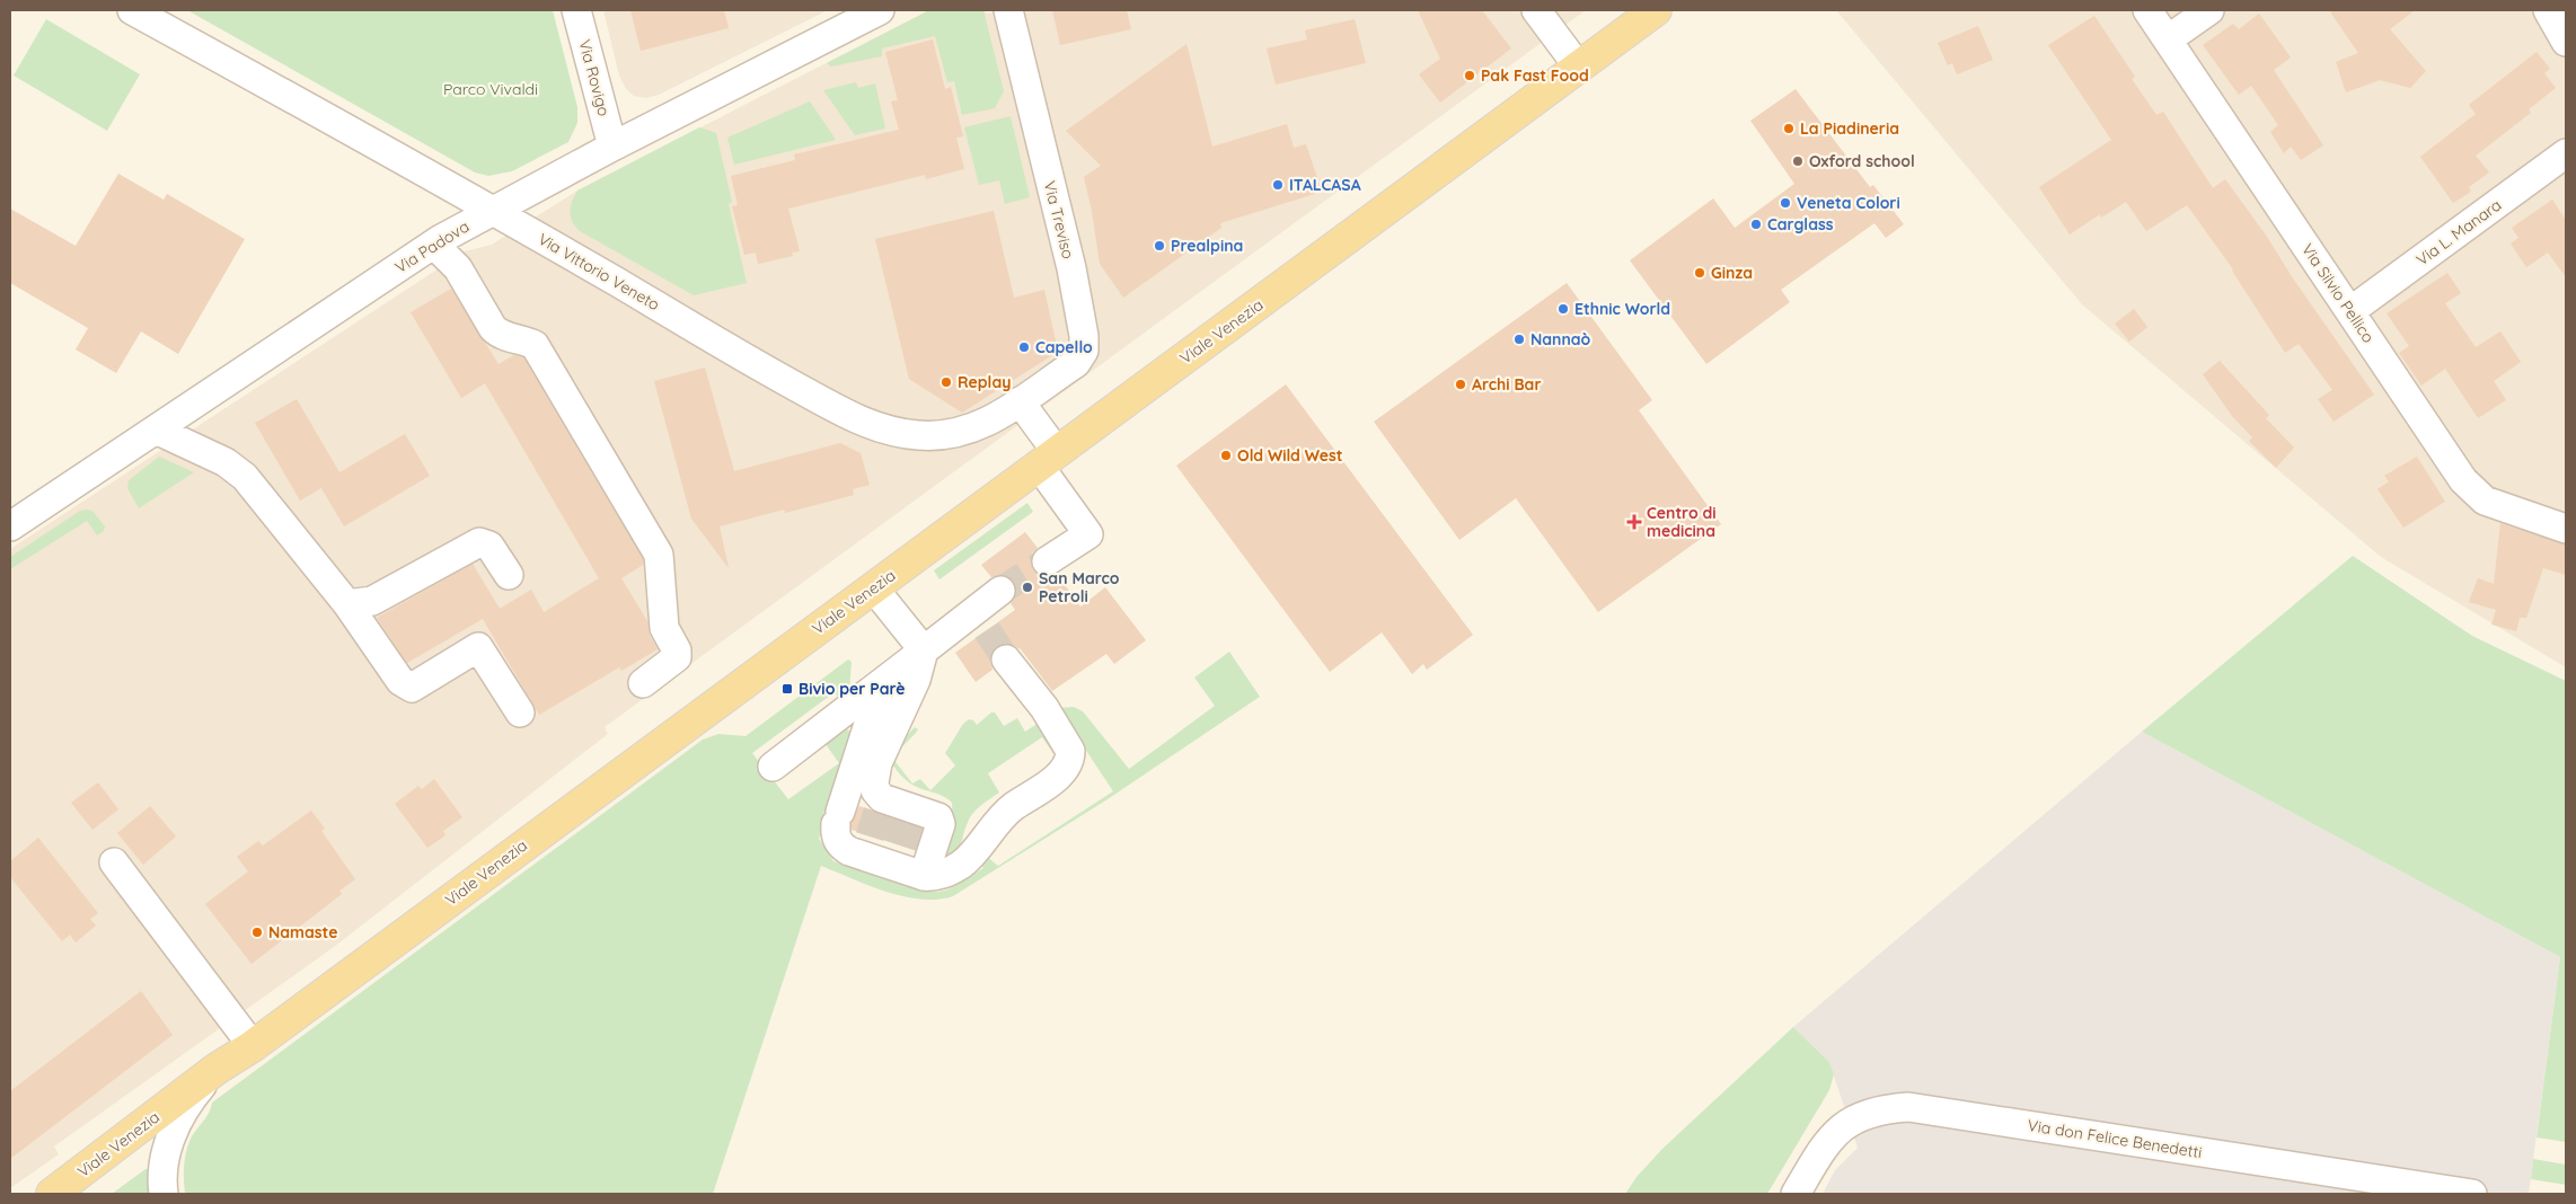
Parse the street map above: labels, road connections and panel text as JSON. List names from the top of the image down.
{
  "streets": {
    "main road": ["Viale Venezia"],
    "street": [
      "Via Rovigo",
      "Via Treviso",
      "Via L. Manara",
      "Via Padova",
      "Via Vittorio Veneto",
      "Via Silvio Pellico",
      "Via don Felice Benedetti"
    ]
  },
  "crossings": [
    ["Via Rovigo", "Via Padova"],
    ["Via Treviso", "Via Vittorio Veneto"],
    ["Via L. Manara", "Via Silvio Pellico"],
    ["Via Padova", "Via Vittorio Veneto"]
  ],
  "parks": ["Parco Vivaldi"],
  "places": {
    "other": [
      "Pak Fast Food",
      "La Piadineria",
      "Oxford school",
      "ITALCASA",
      "Veneta Colori",
      "Carglass",
      "Prealpina",
      "Ginza",
      "Ethnic World",
      "Nannaò",
      "Capello",
      "Replay",
      "Archi Bar",
      "Old Wild West",
      "San Marco Petroli",
      "Namaste"
    ],
    "health": ["Centro di medicina"],
    "transit": ["Bivio per Parè"]
  }
}
